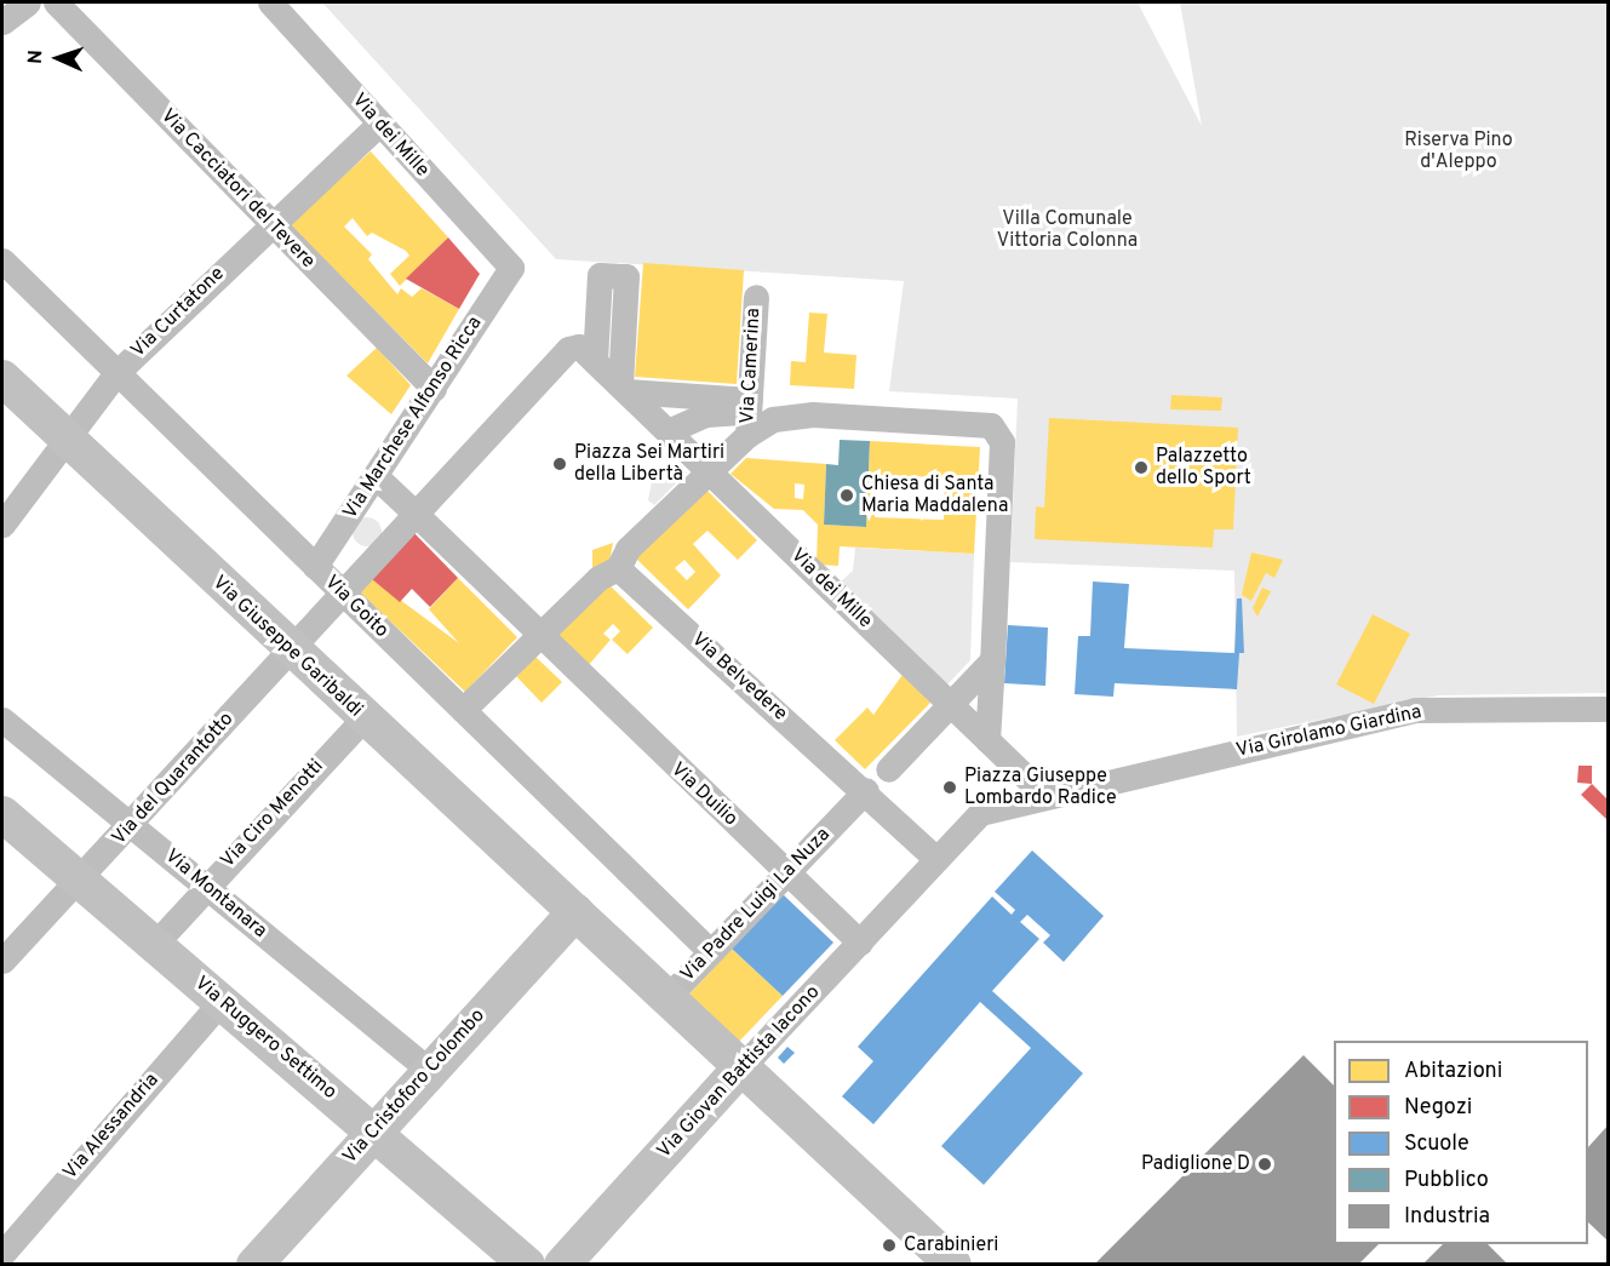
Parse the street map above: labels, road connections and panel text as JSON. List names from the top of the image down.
{
  "streets": {
    "main road": [
      "Via Giuseppe Garibaldi",
      "Via Ruggero Settimo",
      "Via Giovan Battista Iacono",
      "Via Cristoforo Colombo"
    ],
    "street": [
      "Via dei Mille",
      "Via Cacciatori del Tevere",
      "Via Curtatone",
      "Via Camerina",
      "Via Marchese Alfonso Ricca",
      "Via Goito",
      "Via Belvedere",
      "Via Girolamo Giardina",
      "Via del Quarantotto",
      "Via Duilio",
      "Via Ciro Menotti",
      "Via Montanara",
      "Via Padre Luigi La Nuza",
      "Via Alessandria"
    ]
  },
  "crossings": [
    ["Via dei Mille", "Via Curtatone"],
    ["Via dei Mille", "Via Marchese Alfonso Ricca"],
    ["Via dei Mille", "Via Girolamo Giardina"],
    ["Via dei Mille", "Via del Quarantotto"],
    ["Via Cacciatori del Tevere", "Via Curtatone"],
    ["Via Cacciatori del Tevere", "Via Marchese Alfonso Ricca"],
    ["Via Curtatone", "Via Goito"],
    ["Via Curtatone", "Via Giuseppe Garibaldi"],
    ["Via Marchese Alfonso Ricca", "Via Goito"],
    ["Via Marchese Alfonso Ricca", "Via Duilio"],
    ["Via Goito", "Via del Quarantotto"],
    ["Via Goito", "Via Padre Luigi La Nuza"],
    ["Via Giuseppe Garibaldi", "Via del Quarantotto"],
    ["Via Giuseppe Garibaldi", "Via Ciro Menotti"],
    ["Via Giuseppe Garibaldi", "Via Padre Luigi La Nuza"],
    ["Via Giuseppe Garibaldi", "Via Giovan Battista Iacono"],
    ["Via Giuseppe Garibaldi", "Via Cristoforo Colombo"],
    ["Via Belvedere", "Via Girolamo Giardina"],
    ["Via Belvedere", "Via Padre Luigi La Nuza"],
    ["Via Belvedere", "Via Giovan Battista Iacono"],
    ["Via Girolamo Giardina", "Via Giovan Battista Iacono"],
    ["Via del Quarantotto", "Via Duilio"],
    ["Via del Quarantotto", "Via Montanara"],
    ["Via del Quarantotto", "Via Ruggero Settimo"],
    ["Via Duilio", "Via Padre Luigi La Nuza"],
    ["Via Duilio", "Via Giovan Battista Iacono"],
    ["Via Ciro Menotti", "Via Montanara"],
    ["Via Ciro Menotti", "Via Ruggero Settimo"],
    ["Via Montanara", "Via Cristoforo Colombo"],
    ["Via Ruggero Settimo", "Via Cristoforo Colombo"],
    ["Via Ruggero Settimo", "Via Alessandria"]
  ],
  "parks": ["Riserva Pino d'Aleppo", "Villa Comunale Vittoria Colonna"],
  "places": [
    "Piazza Sei Martiri della Libertà",
    "Palazzetto dello Sport",
    "Chiesa di Santa Maria Maddalena",
    "Piazza Giuseppe Lombardo Radice",
    "Padiglione D",
    "Carabinieri"
  ],
  "legend": [
    "Abitazioni",
    "Negozi",
    "Scuole",
    "Pubblico",
    "Industria"
  ],
  "north": "left"
}
